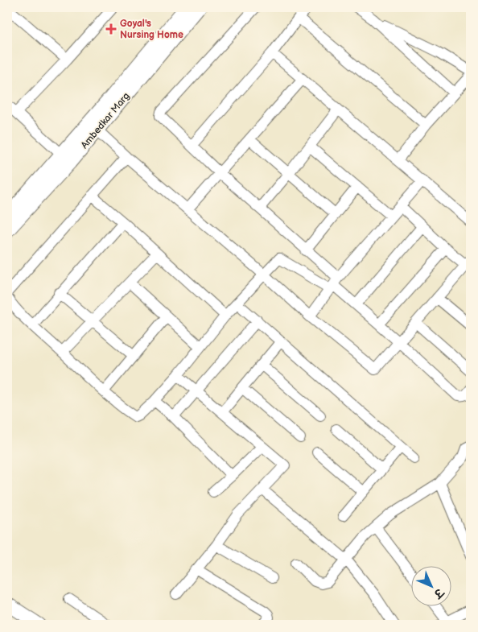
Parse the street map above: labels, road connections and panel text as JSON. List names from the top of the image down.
{
  "streets": {
    "street": ["Ambedkar Marg"]
  },
  "places": {
    "health": ["Goyal's Nursing Home"]
  },
  "north": "bottom right"
}
